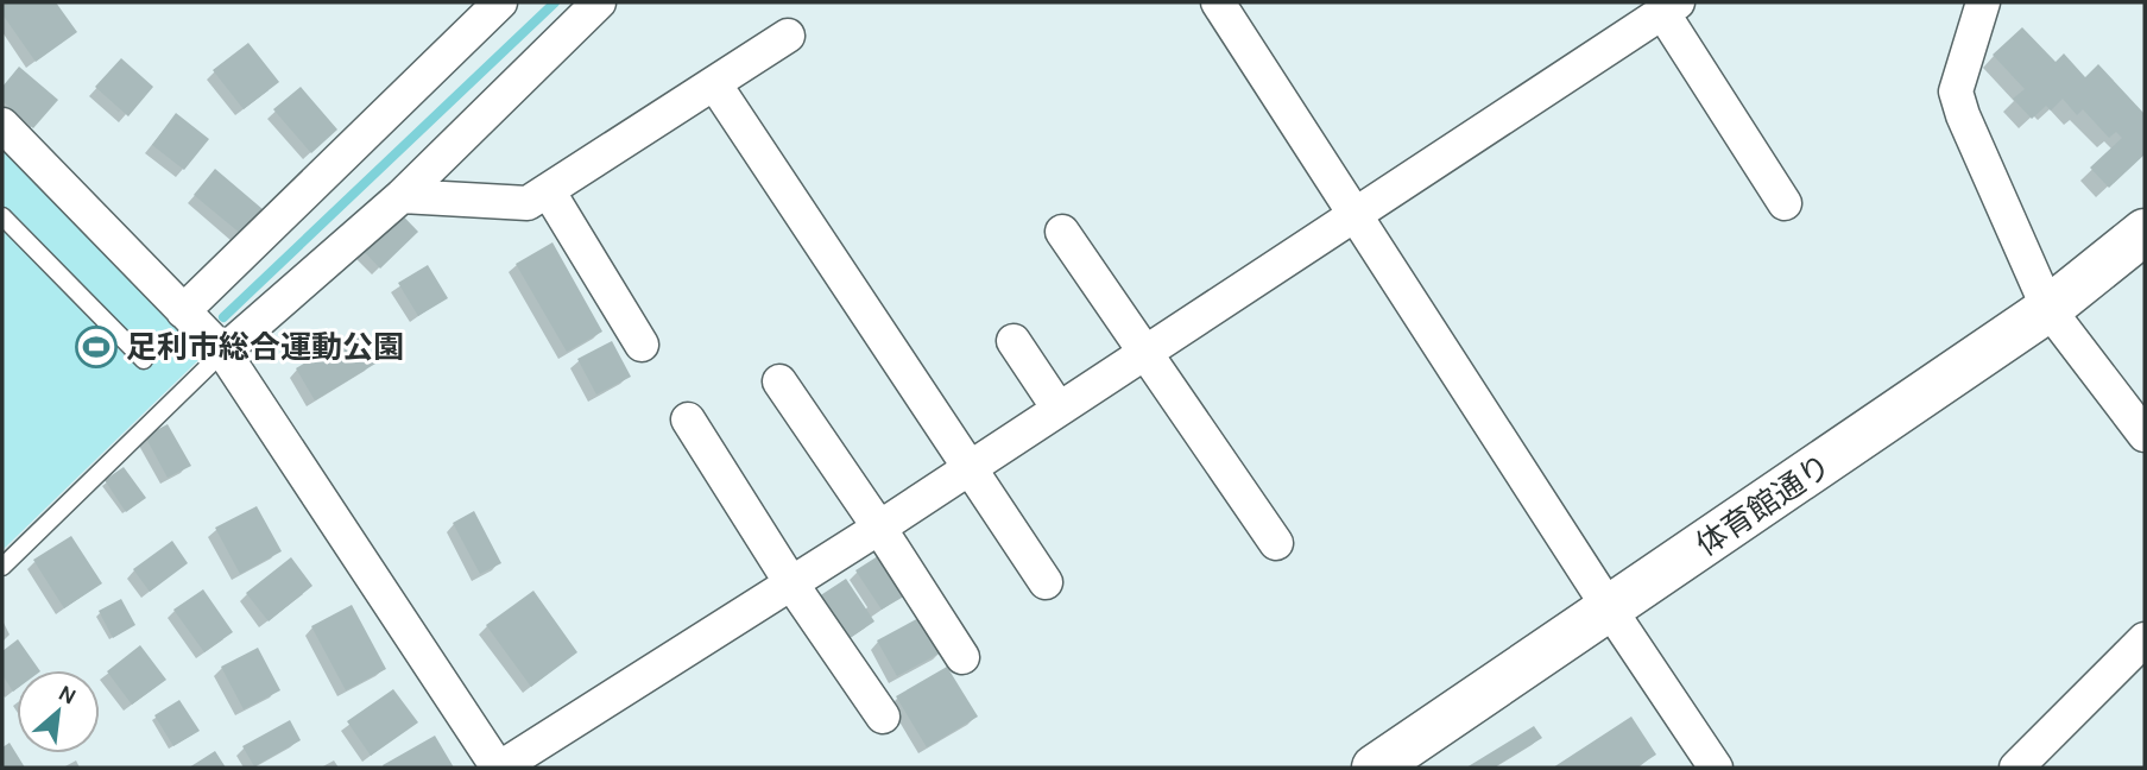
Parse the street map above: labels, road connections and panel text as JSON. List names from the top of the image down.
{
  "streets": {
    "street": ["体育館通り"]
  },
  "places": {
    "sports": ["足利市総合運動公園"]
  },
  "north": "top right"
}
